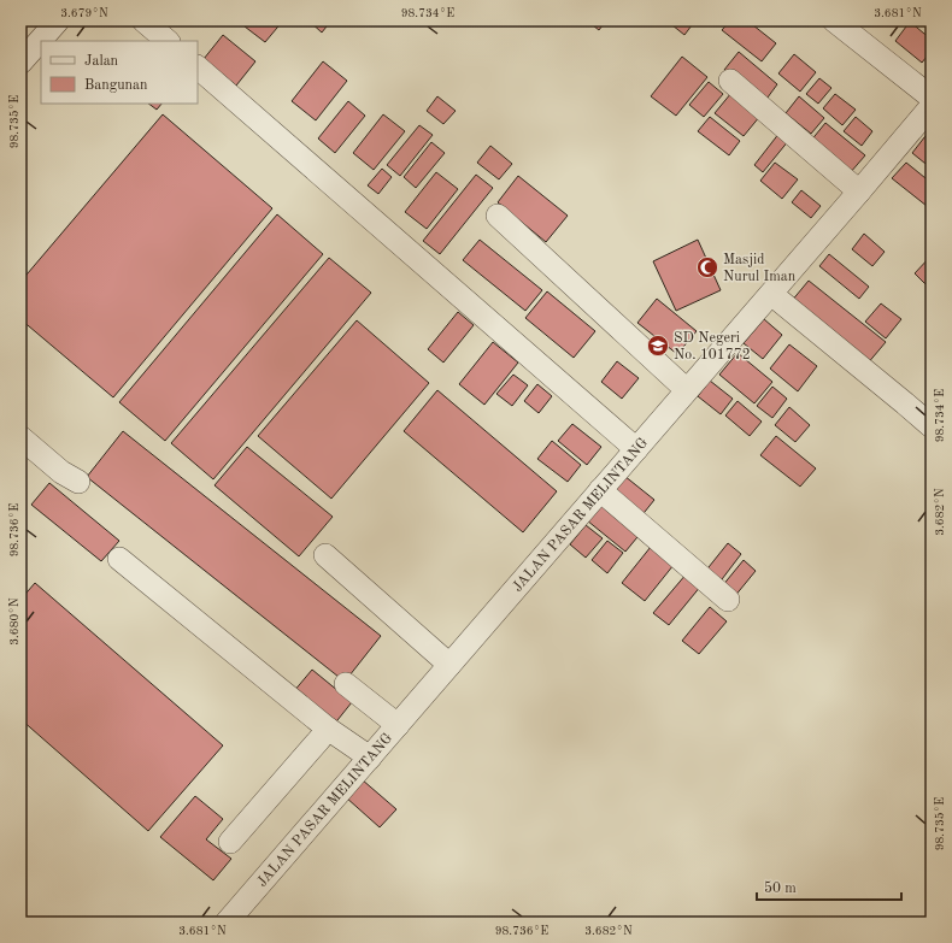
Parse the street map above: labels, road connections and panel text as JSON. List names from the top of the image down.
{
  "streets": {
    "street": ["JALAN PASAR MELINTANG"]
  },
  "places": {
    "mosque": ["Masjid Nurul Iman"],
    "school or university": ["SD Negeri No. 101772"]
  },
  "legend": ["Jalan", "Bangunan"],
  "scale_bar": "50 m",
  "coordinates": [
    "3.679°N",
    "98.734°E",
    "3.681°N",
    "98.735°E",
    "3.682°N",
    "98.736°E",
    "3.680°N"
  ]
}
